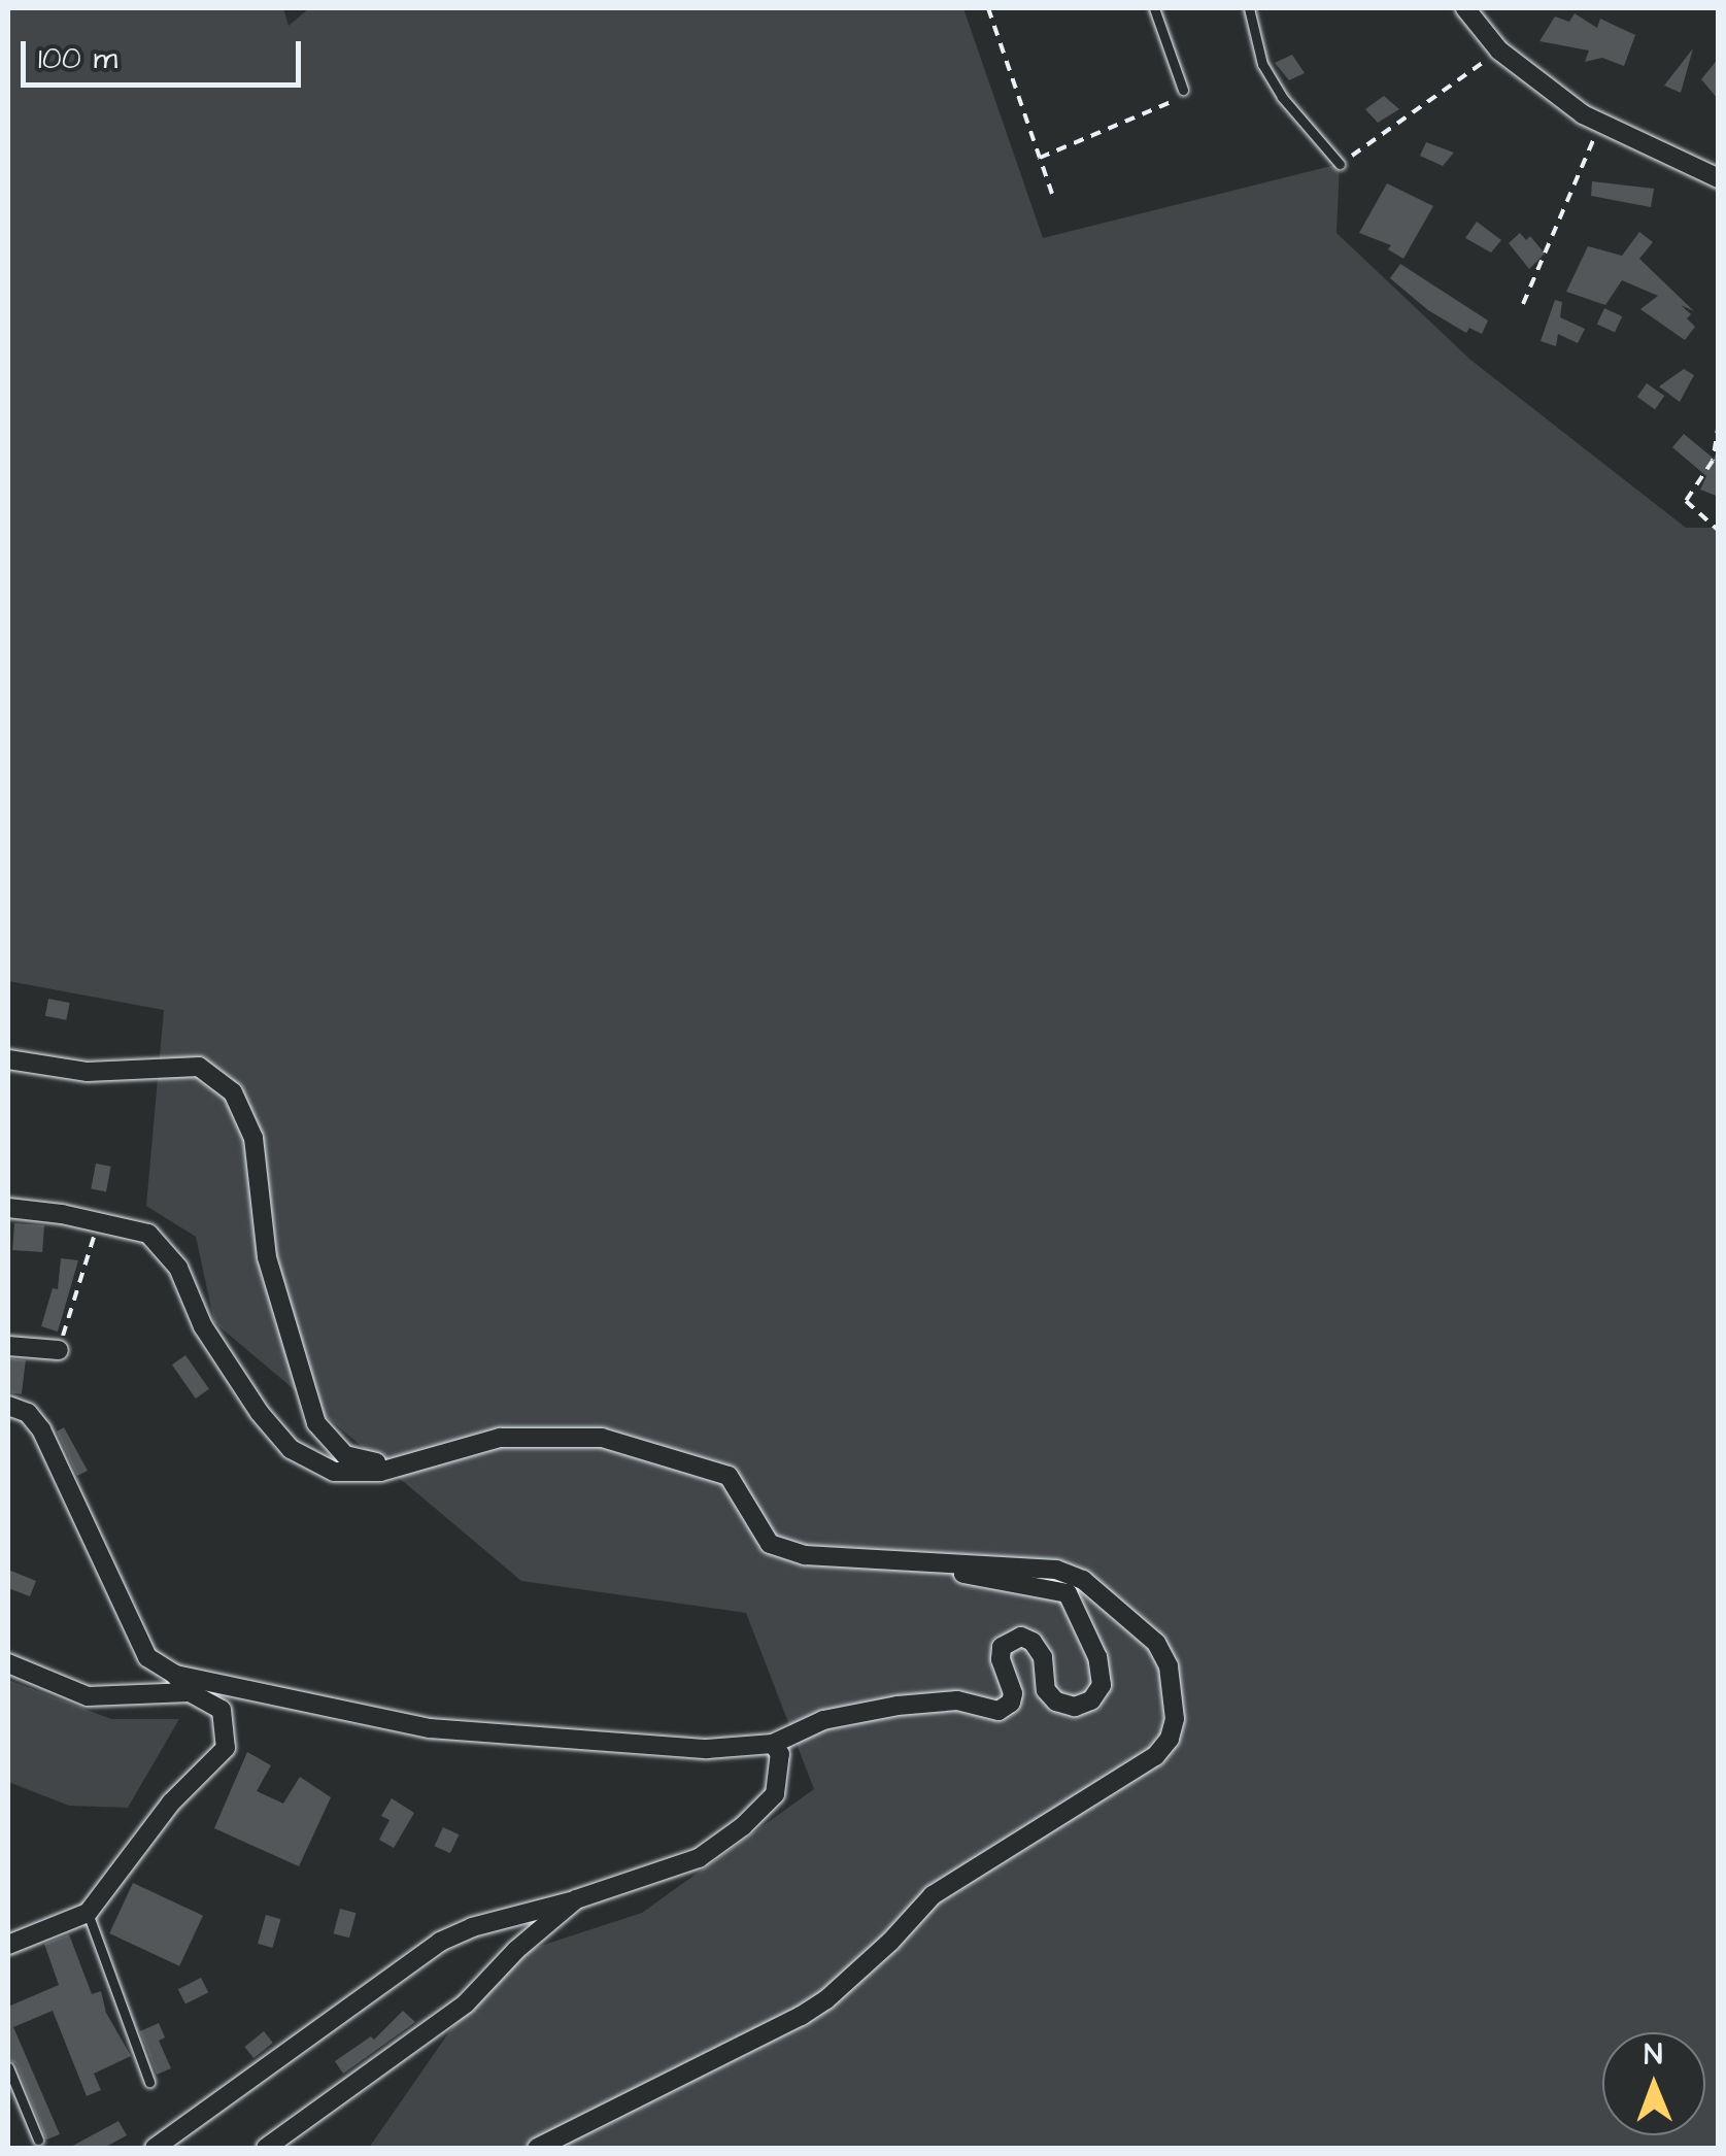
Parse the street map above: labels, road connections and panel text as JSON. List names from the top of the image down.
{
  "scale_bar": "100 m",
  "north": "top"
}
